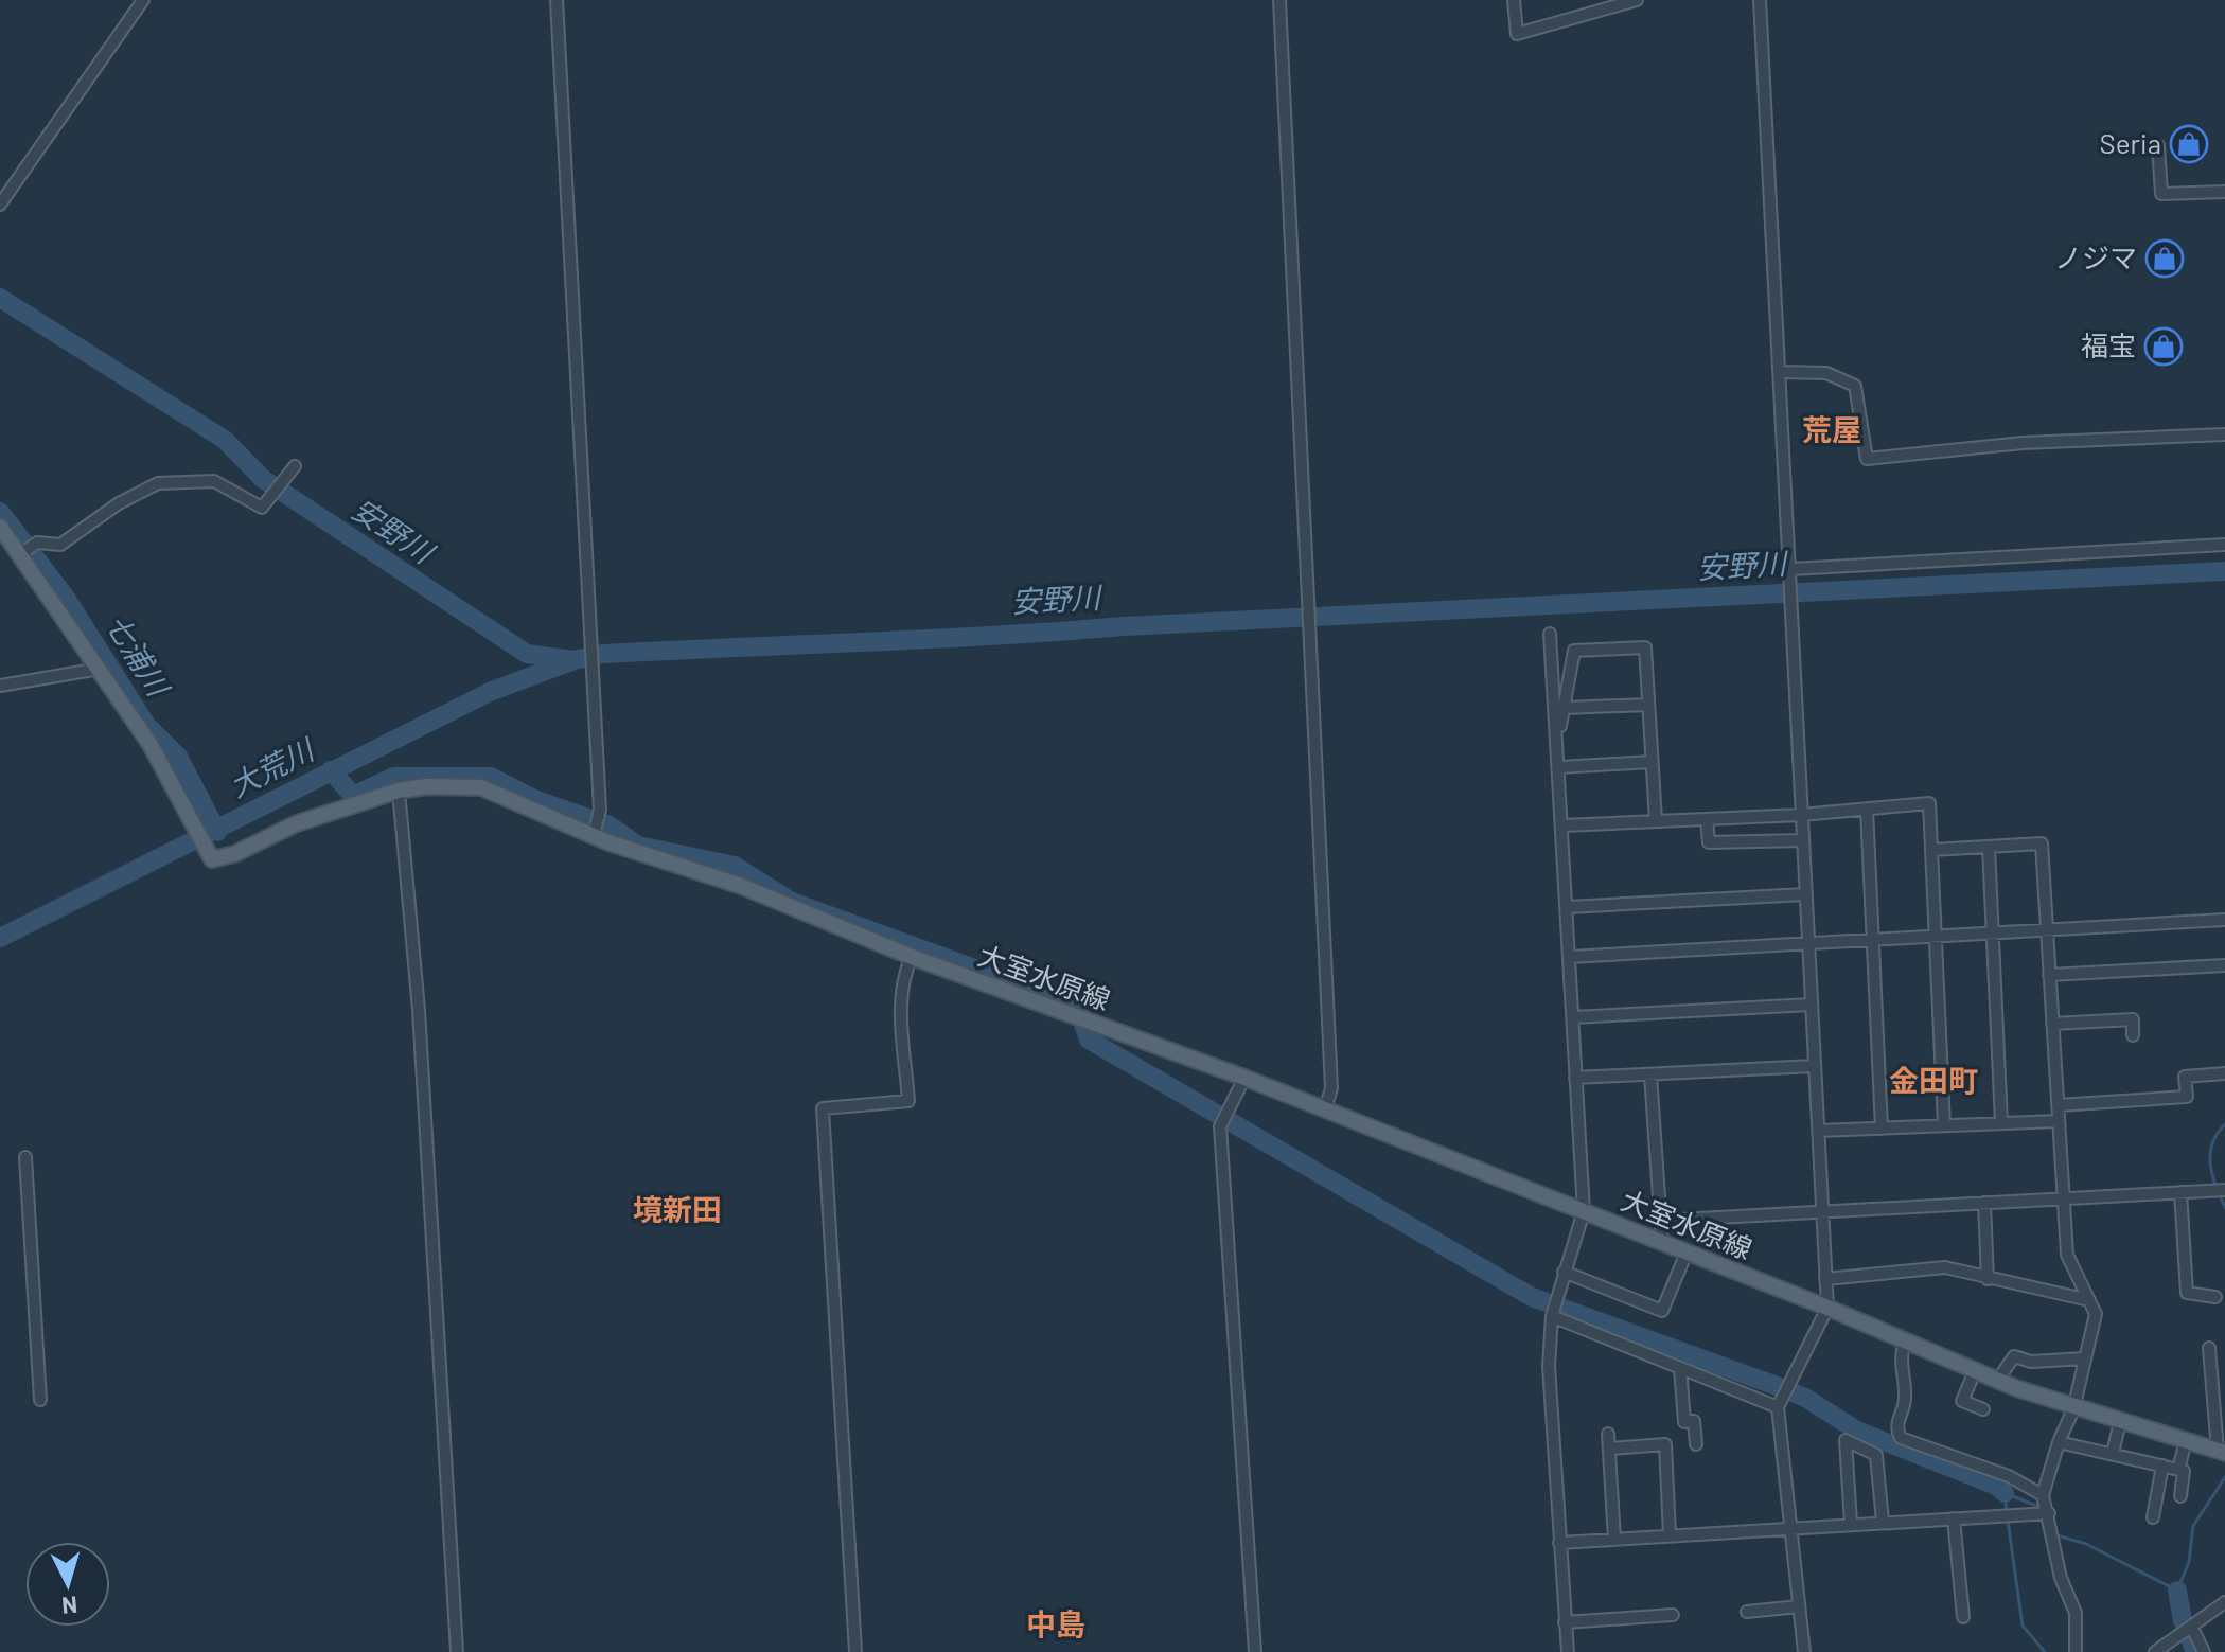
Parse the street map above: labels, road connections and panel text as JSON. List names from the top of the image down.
{
  "streets": {
    "main road": ["大室水原線"]
  },
  "districts": [
    "荒屋",
    "金田町",
    "境新田",
    "中島"
  ],
  "water": ["安野川", "七浦川", "大荒川"],
  "places": {
    "shop": ["Seria", "ノジマ", "福宝"]
  },
  "north": "bottom"
}
